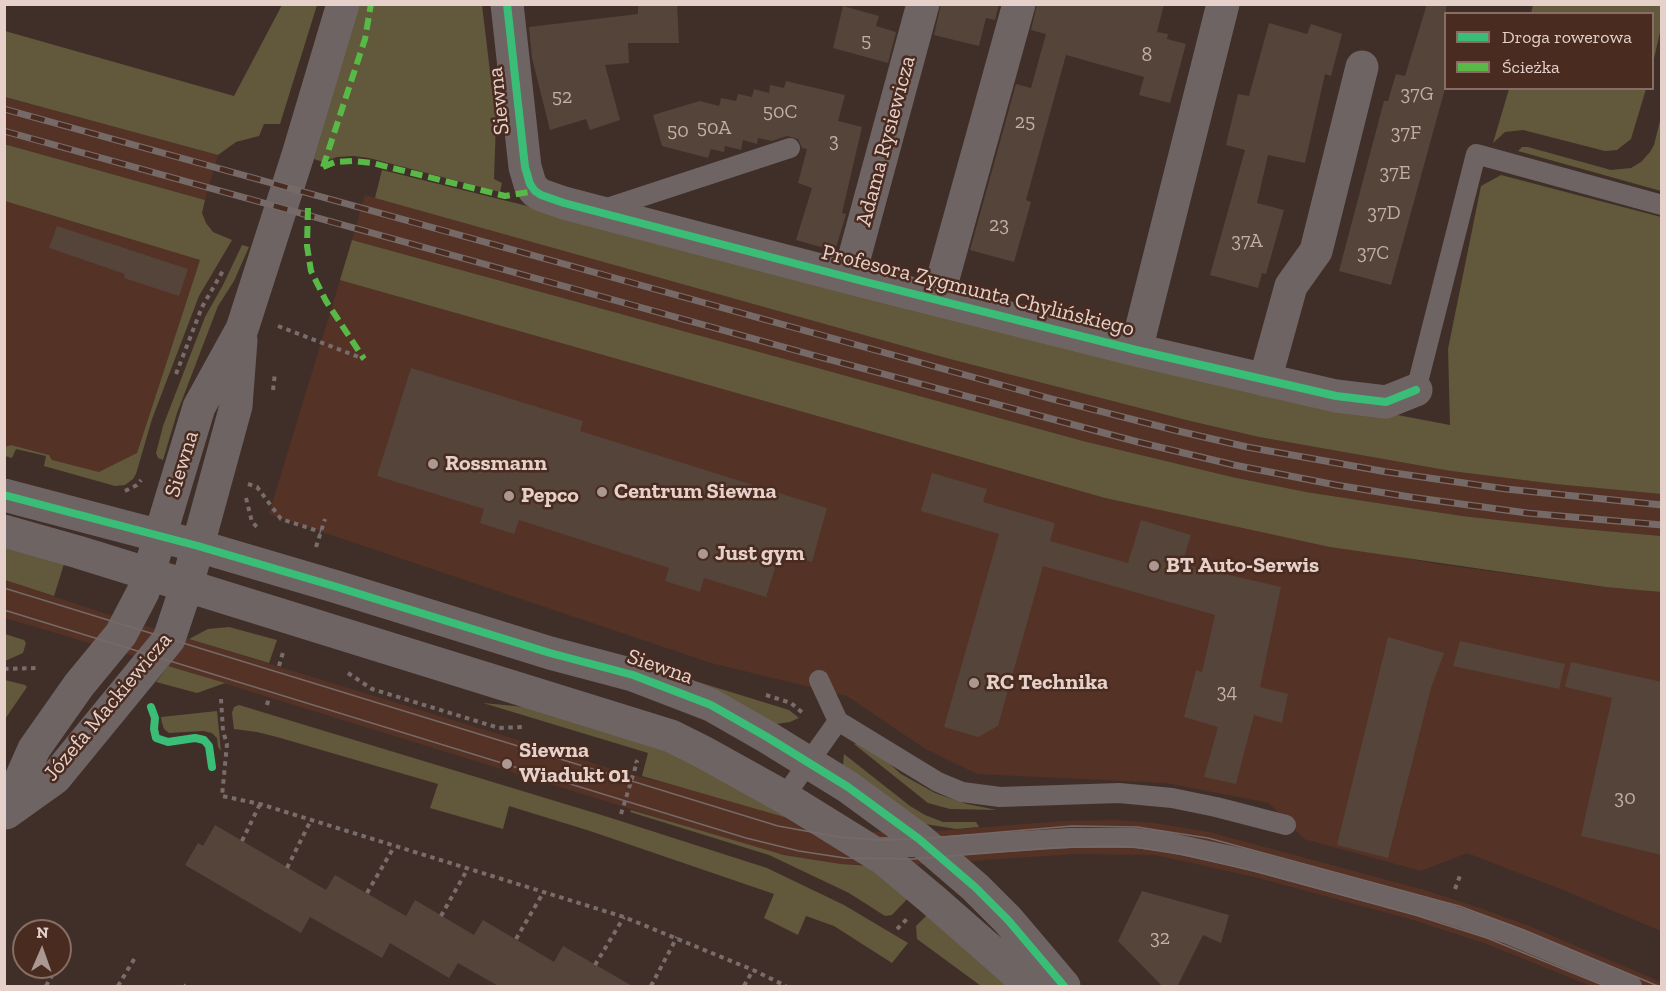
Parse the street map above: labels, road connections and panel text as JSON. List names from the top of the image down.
{
  "streets": {
    "street": [
      "Siewna",
      "Adama Rysiewicza",
      "Profesora Zygmunta Chylińskiego",
      "Józefa Mackiewicza"
    ]
  },
  "crossings": [
    ["Siewna", "Profesora Zygmunta Chylińskiego"],
    ["Siewna", "Józefa Mackiewicza"],
    ["Adama Rysiewicza", "Profesora Zygmunta Chylińskiego"]
  ],
  "places": [
    "Rossmann",
    "Centrum Siewna",
    "Pepco",
    "Just gym",
    "BT Auto-Serwis",
    "RC Technika",
    "Siewna Wiadukt 01"
  ],
  "house_numbers": [
    "5",
    "8",
    "37G",
    "52",
    "50C",
    "25",
    "50A",
    "50",
    "37F",
    "3",
    "37E",
    "37D",
    "23",
    "37A",
    "37C",
    "34",
    "30",
    "32"
  ],
  "legend": ["Droga rowerowa", "Ścieżka"],
  "north": "top"
}
